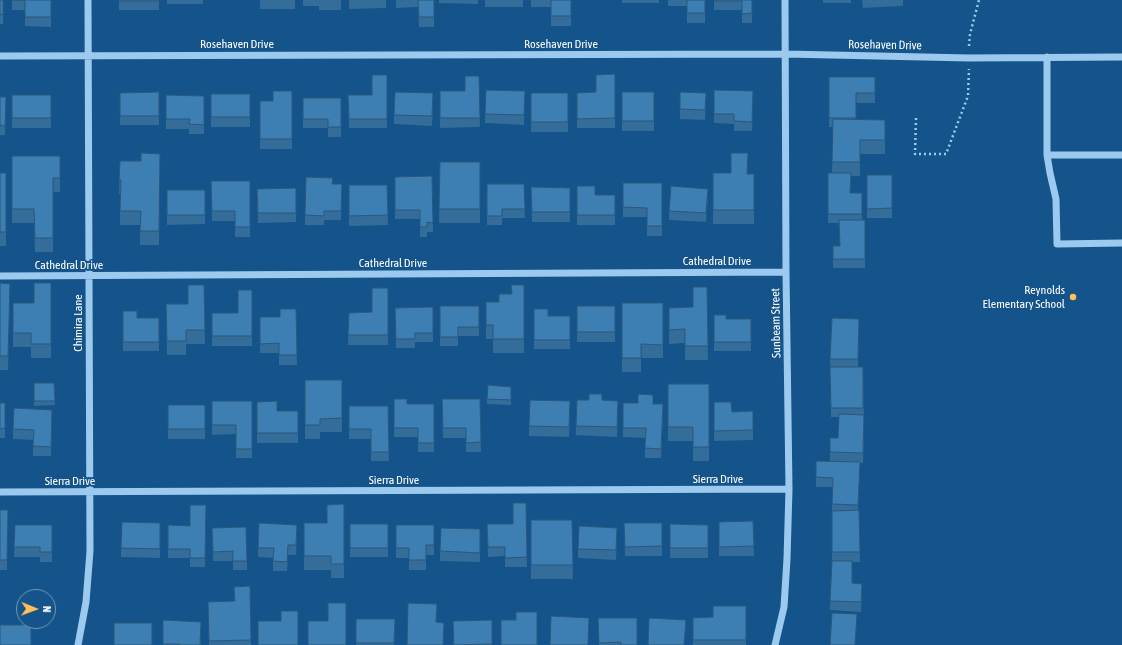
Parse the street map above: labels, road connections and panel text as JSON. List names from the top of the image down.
{
  "streets": {
    "street": [
      "Rosehaven Drive",
      "Cathedral Drive",
      "Chimira Lane",
      "Sunbeam Street",
      "Sierra Drive"
    ]
  },
  "crossings": [
    ["Rosehaven Drive", "Chimira Lane"],
    ["Rosehaven Drive", "Sunbeam Street"],
    ["Cathedral Drive", "Chimira Lane"],
    ["Cathedral Drive", "Sunbeam Street"],
    ["Chimira Lane", "Sierra Drive"],
    ["Sunbeam Street", "Sierra Drive"]
  ],
  "places": ["Reynolds Elementary School"],
  "north": "right"
}
